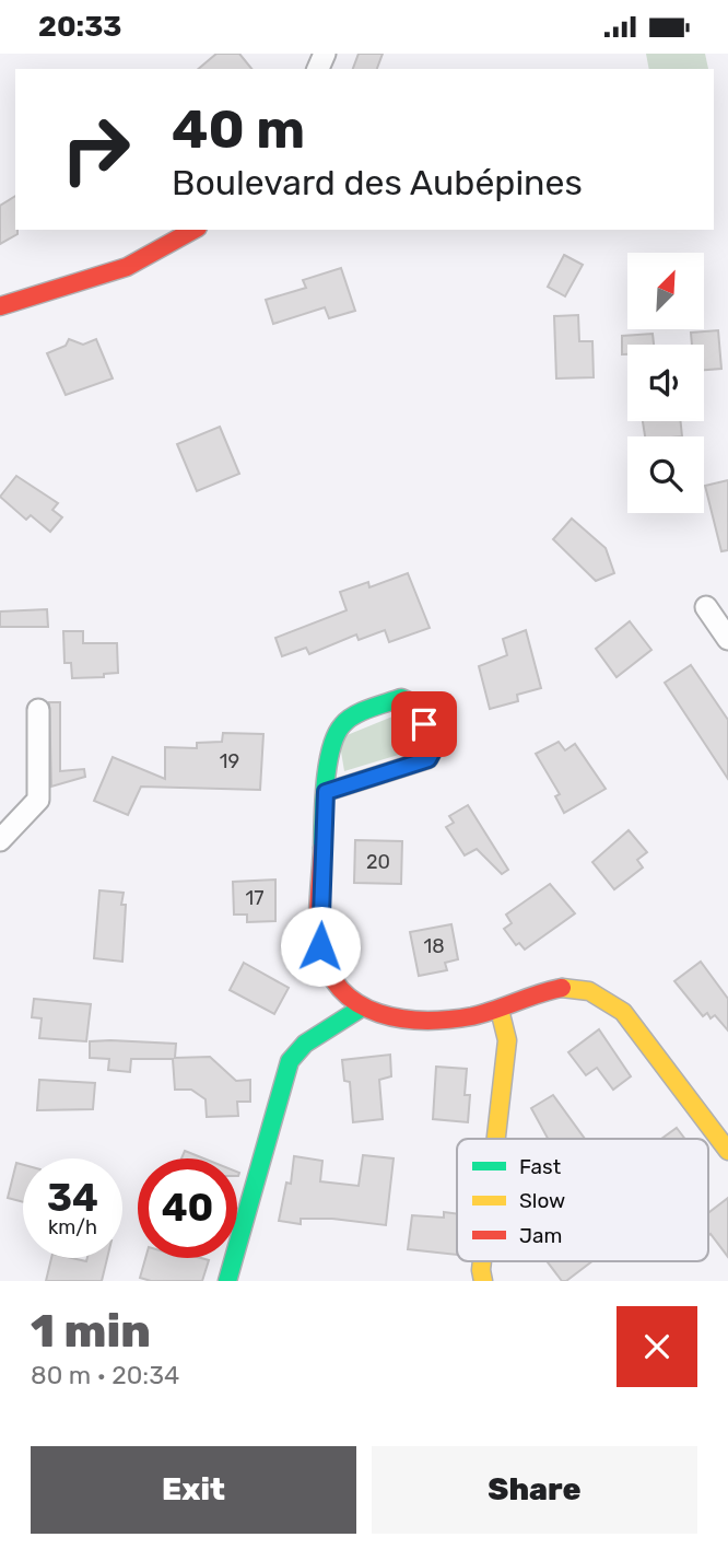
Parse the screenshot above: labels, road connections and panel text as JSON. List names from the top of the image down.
{
  "house_numbers": [
    "19",
    "20",
    "17",
    "18"
  ],
  "legend": ["Fast", "Slow", "Jam"],
  "north": "top right",
  "page": {
    "status": "20:33",
    "turn": ["40 m", "Boulevard des Aubépines"],
    "speed": "34 km/h",
    "limit": "40",
    "heading": ["1 min", "80 m · 20:34"],
    "buttons": ["Exit", "Share"]
  }
}
